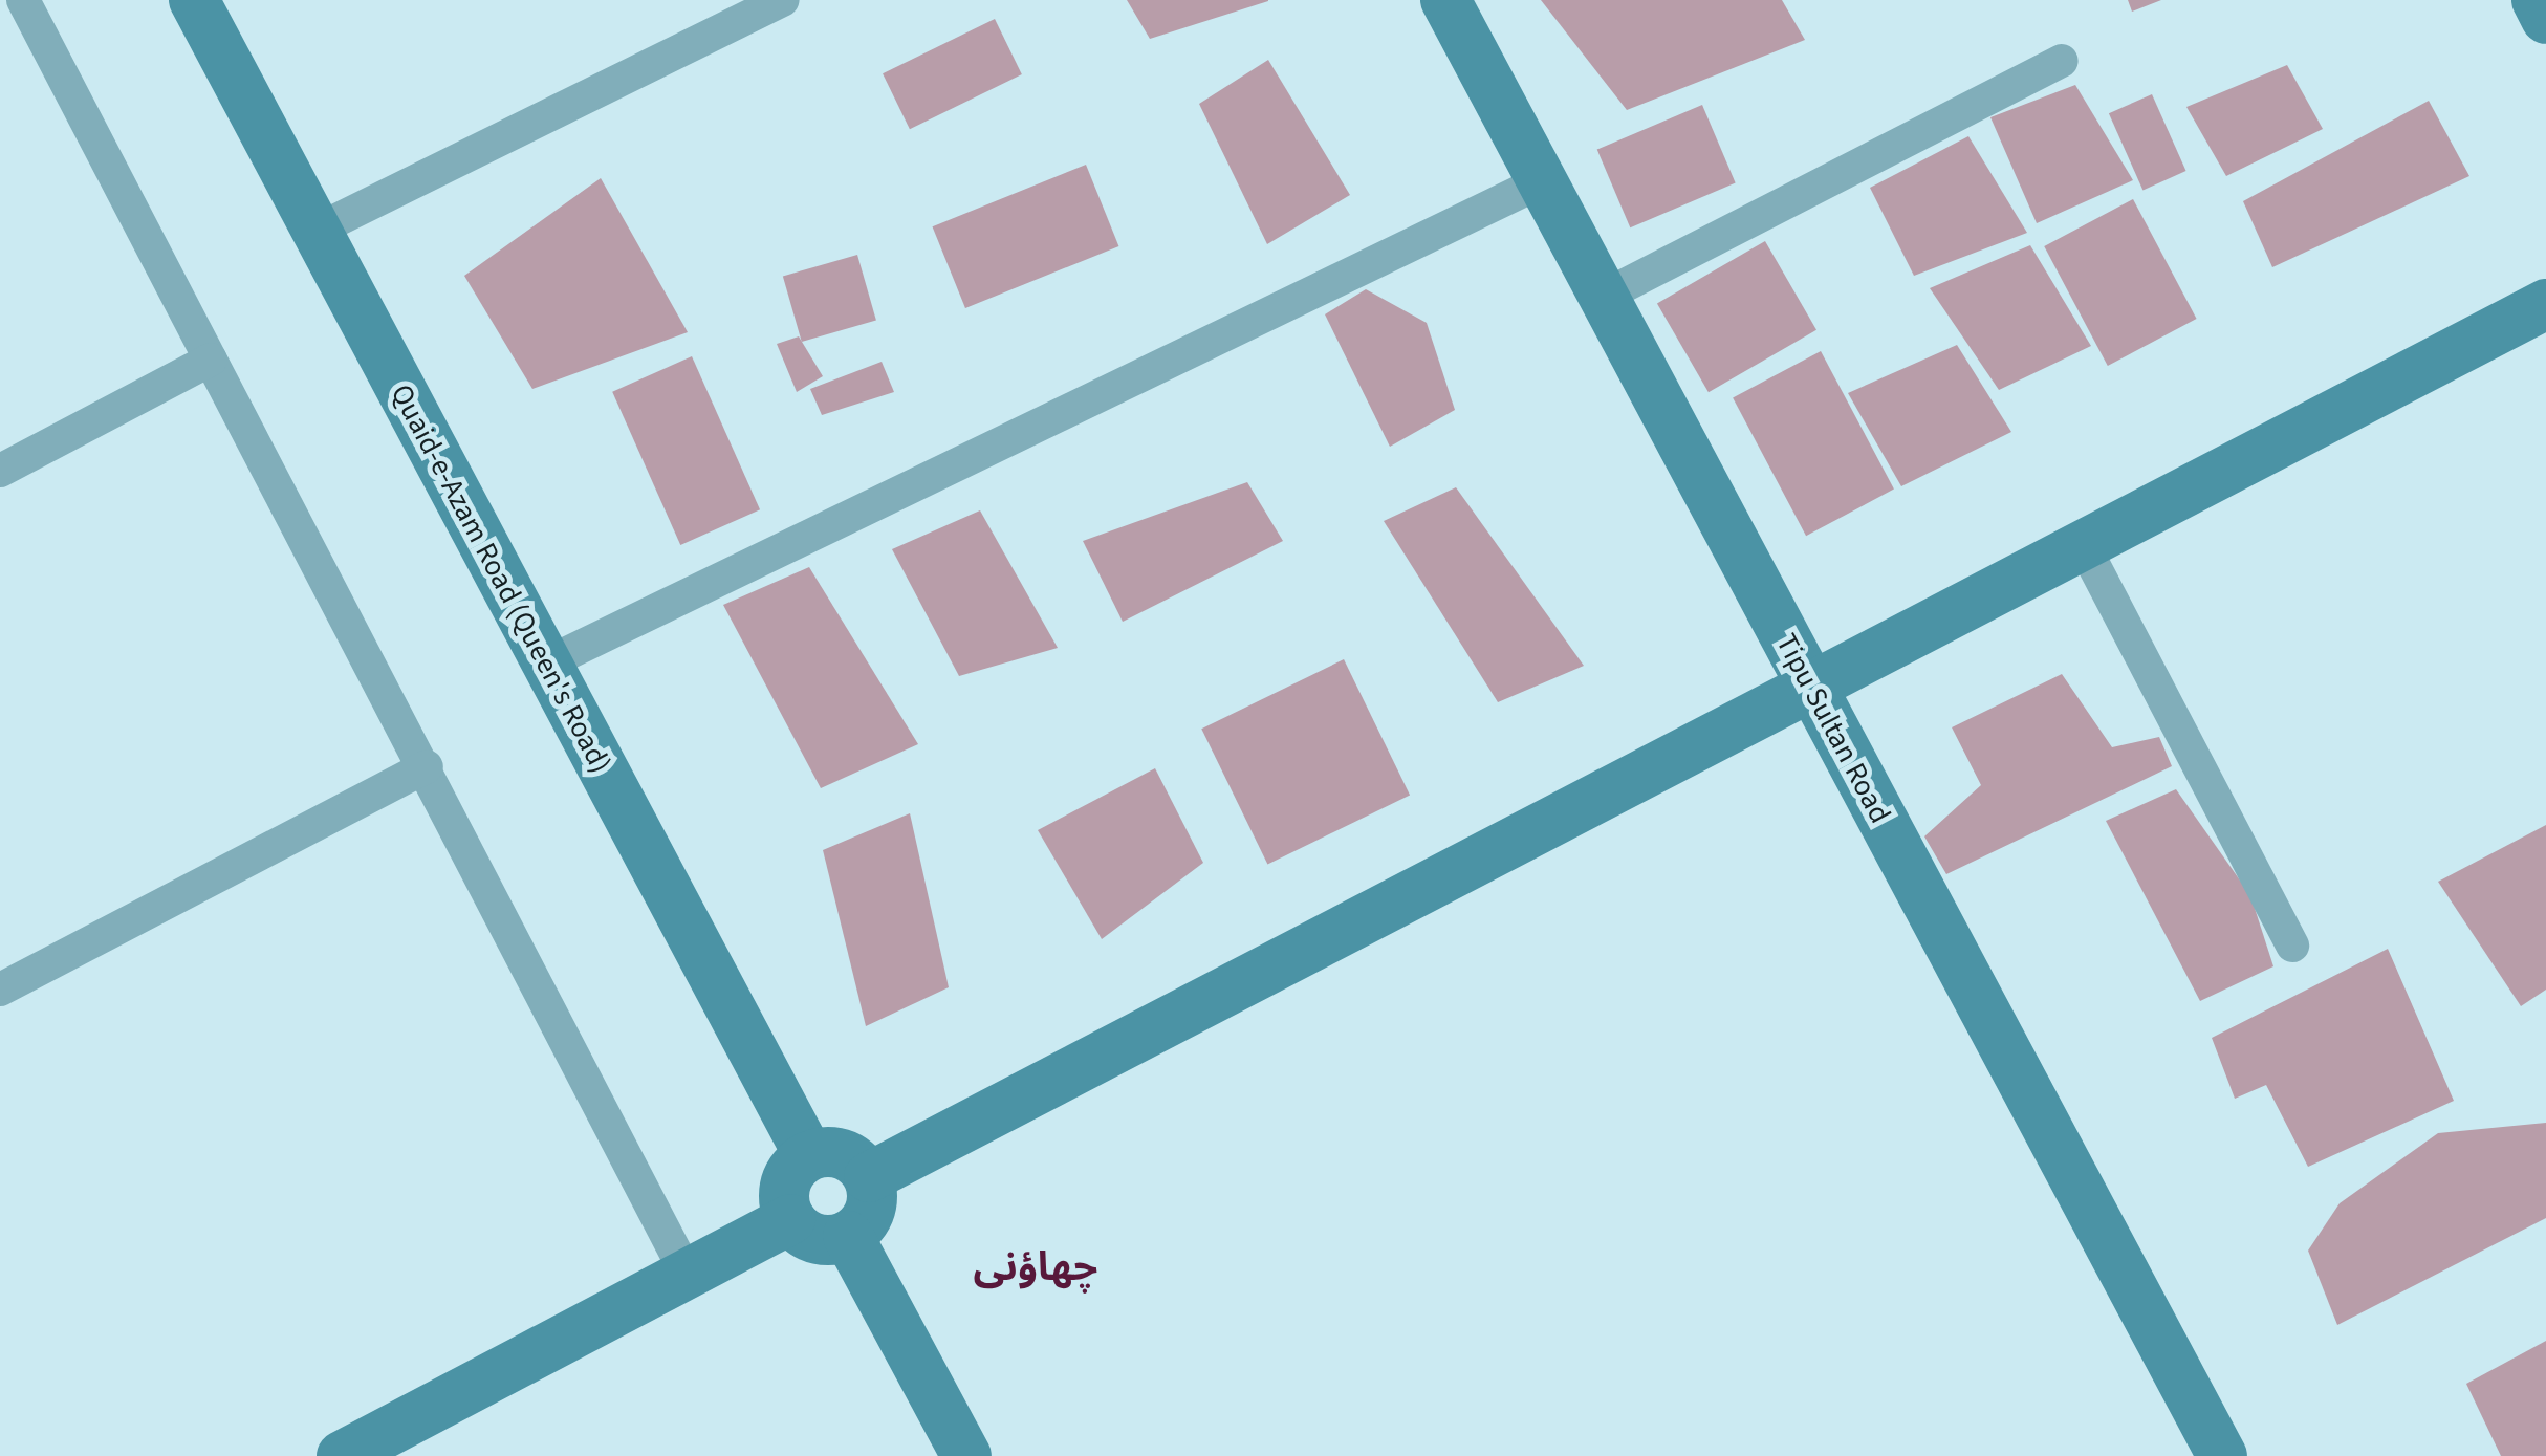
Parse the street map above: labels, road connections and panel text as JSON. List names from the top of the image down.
{
  "streets": {
    "street": ["Quaid-e-Azam Road (Queen's Road)", "Tipu Sultan Road"]
  },
  "districts": ["چھاؤنی"]
}
